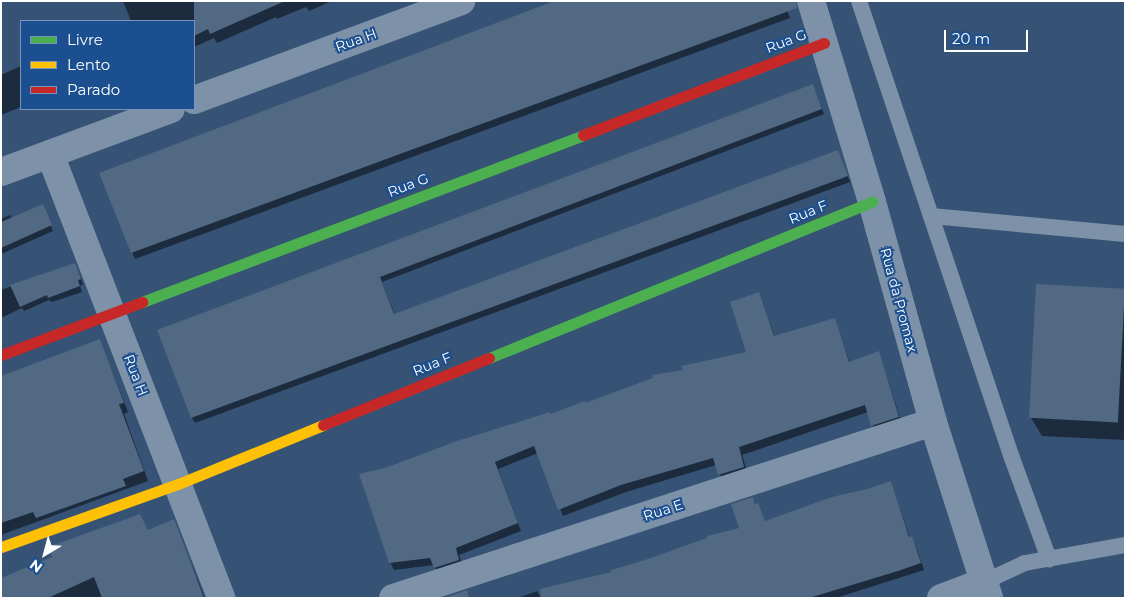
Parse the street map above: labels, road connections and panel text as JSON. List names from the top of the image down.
{
  "streets": {
    "street": [
      "Rua H",
      "Rua G",
      "Rua F",
      "Rua da Promax",
      "Rua E"
    ]
  },
  "crossings": [
    ["Rua H", "Rua G"],
    ["Rua H", "Rua F"],
    ["Rua G", "Rua da Promax"],
    ["Rua F", "Rua da Promax"],
    ["Rua da Promax", "Rua E"]
  ],
  "legend": ["Livre", "Lento", "Parado"],
  "scale_bar": "20 m",
  "north": "bottom left"
}
